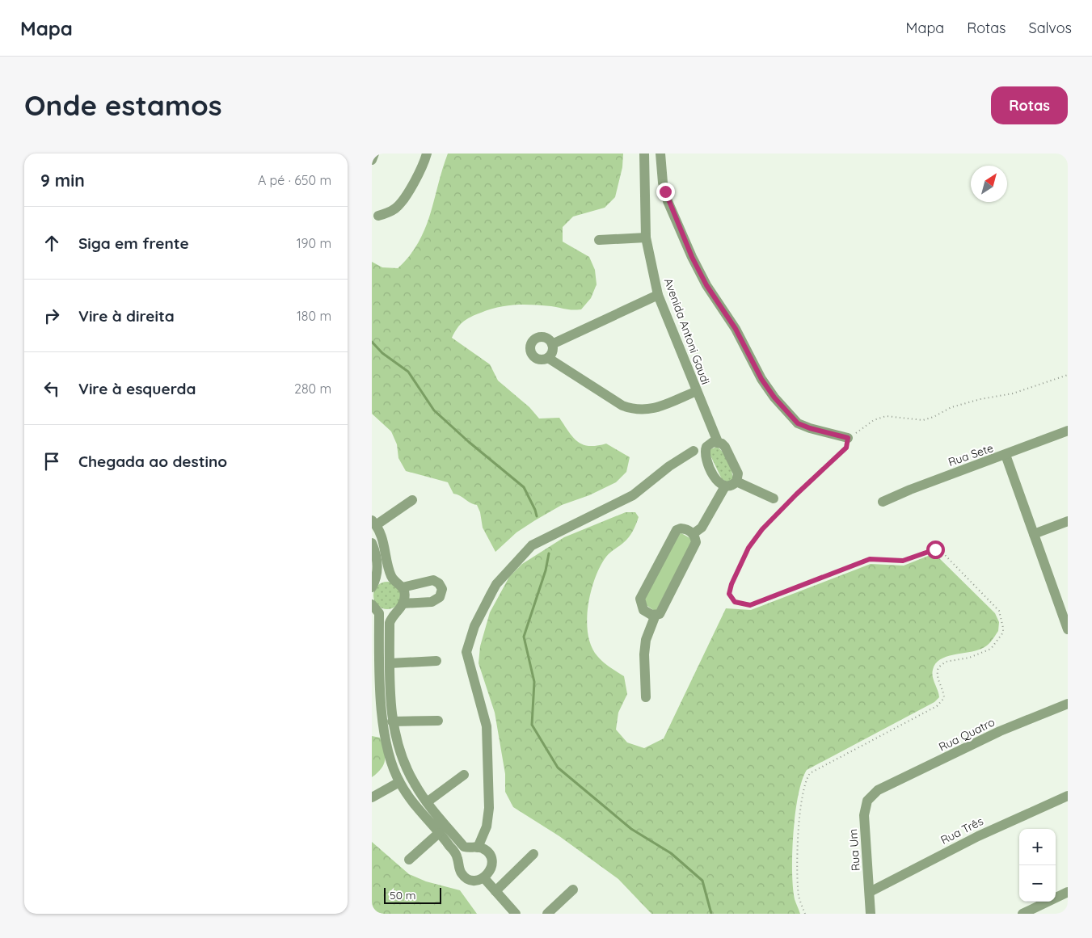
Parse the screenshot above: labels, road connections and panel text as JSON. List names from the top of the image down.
{
  "streets": {
    "street": [
      "Avenida Antoni Gaudi",
      "Rua Sete",
      "Rua Quatro",
      "Rua Três",
      "Rua Um"
    ]
  },
  "crossings": [
    ["Rua Quatro", "Rua Um"],
    ["Rua Três", "Rua Um"]
  ],
  "scale_bar": "50 m",
  "north": "top right",
  "page": {
    "header": "Mapa",
    "nav": ["Mapa", "Rotas", "Salvos"],
    "buttons": "Rotas",
    "title": "Onde estamos",
    "heading": ["9 min", "A pé · 650 m"],
    "list": [
      ["Siga em frente", "190 m"],
      ["Vire à direita", "180 m"],
      ["Vire à esquerda", "280 m"],
      "Chegada ao destino"
    ],
    "map_buttons": ["+", "−"],
    "scale": "50 m"
  }
}
